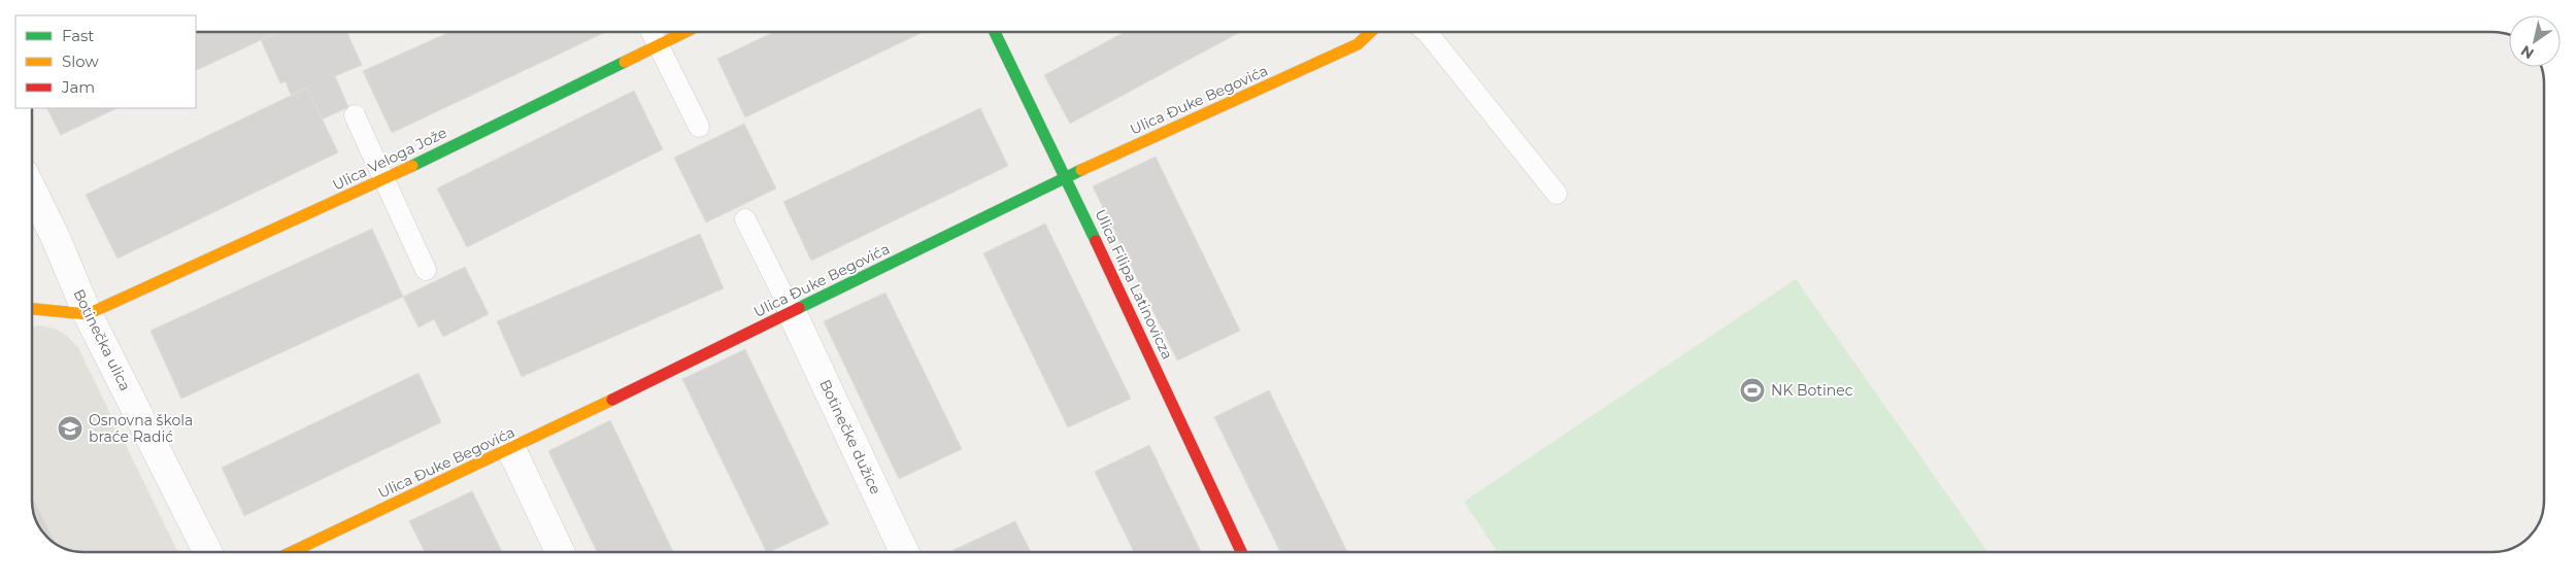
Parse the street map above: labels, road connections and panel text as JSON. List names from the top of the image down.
{
  "streets": {
    "street": [
      "Ulica Đuke Begovića",
      "Ulica Veloga Jože",
      "Ulica Filipa Latinovicza",
      "Botinečka ulica",
      "Botinečke dužice"
    ]
  },
  "crossings": [
    ["Ulica Đuke Begovića", "Ulica Filipa Latinovicza"],
    ["Ulica Đuke Begovića", "Botinečke dužice"],
    ["Ulica Veloga Jože", "Botinečka ulica"]
  ],
  "places": {
    "sports": ["NK Botinec"],
    "school or university": ["Osnovna škola braće Radić"]
  },
  "legend": ["Fast", "Slow", "Jam"],
  "north": "bottom left"
}
